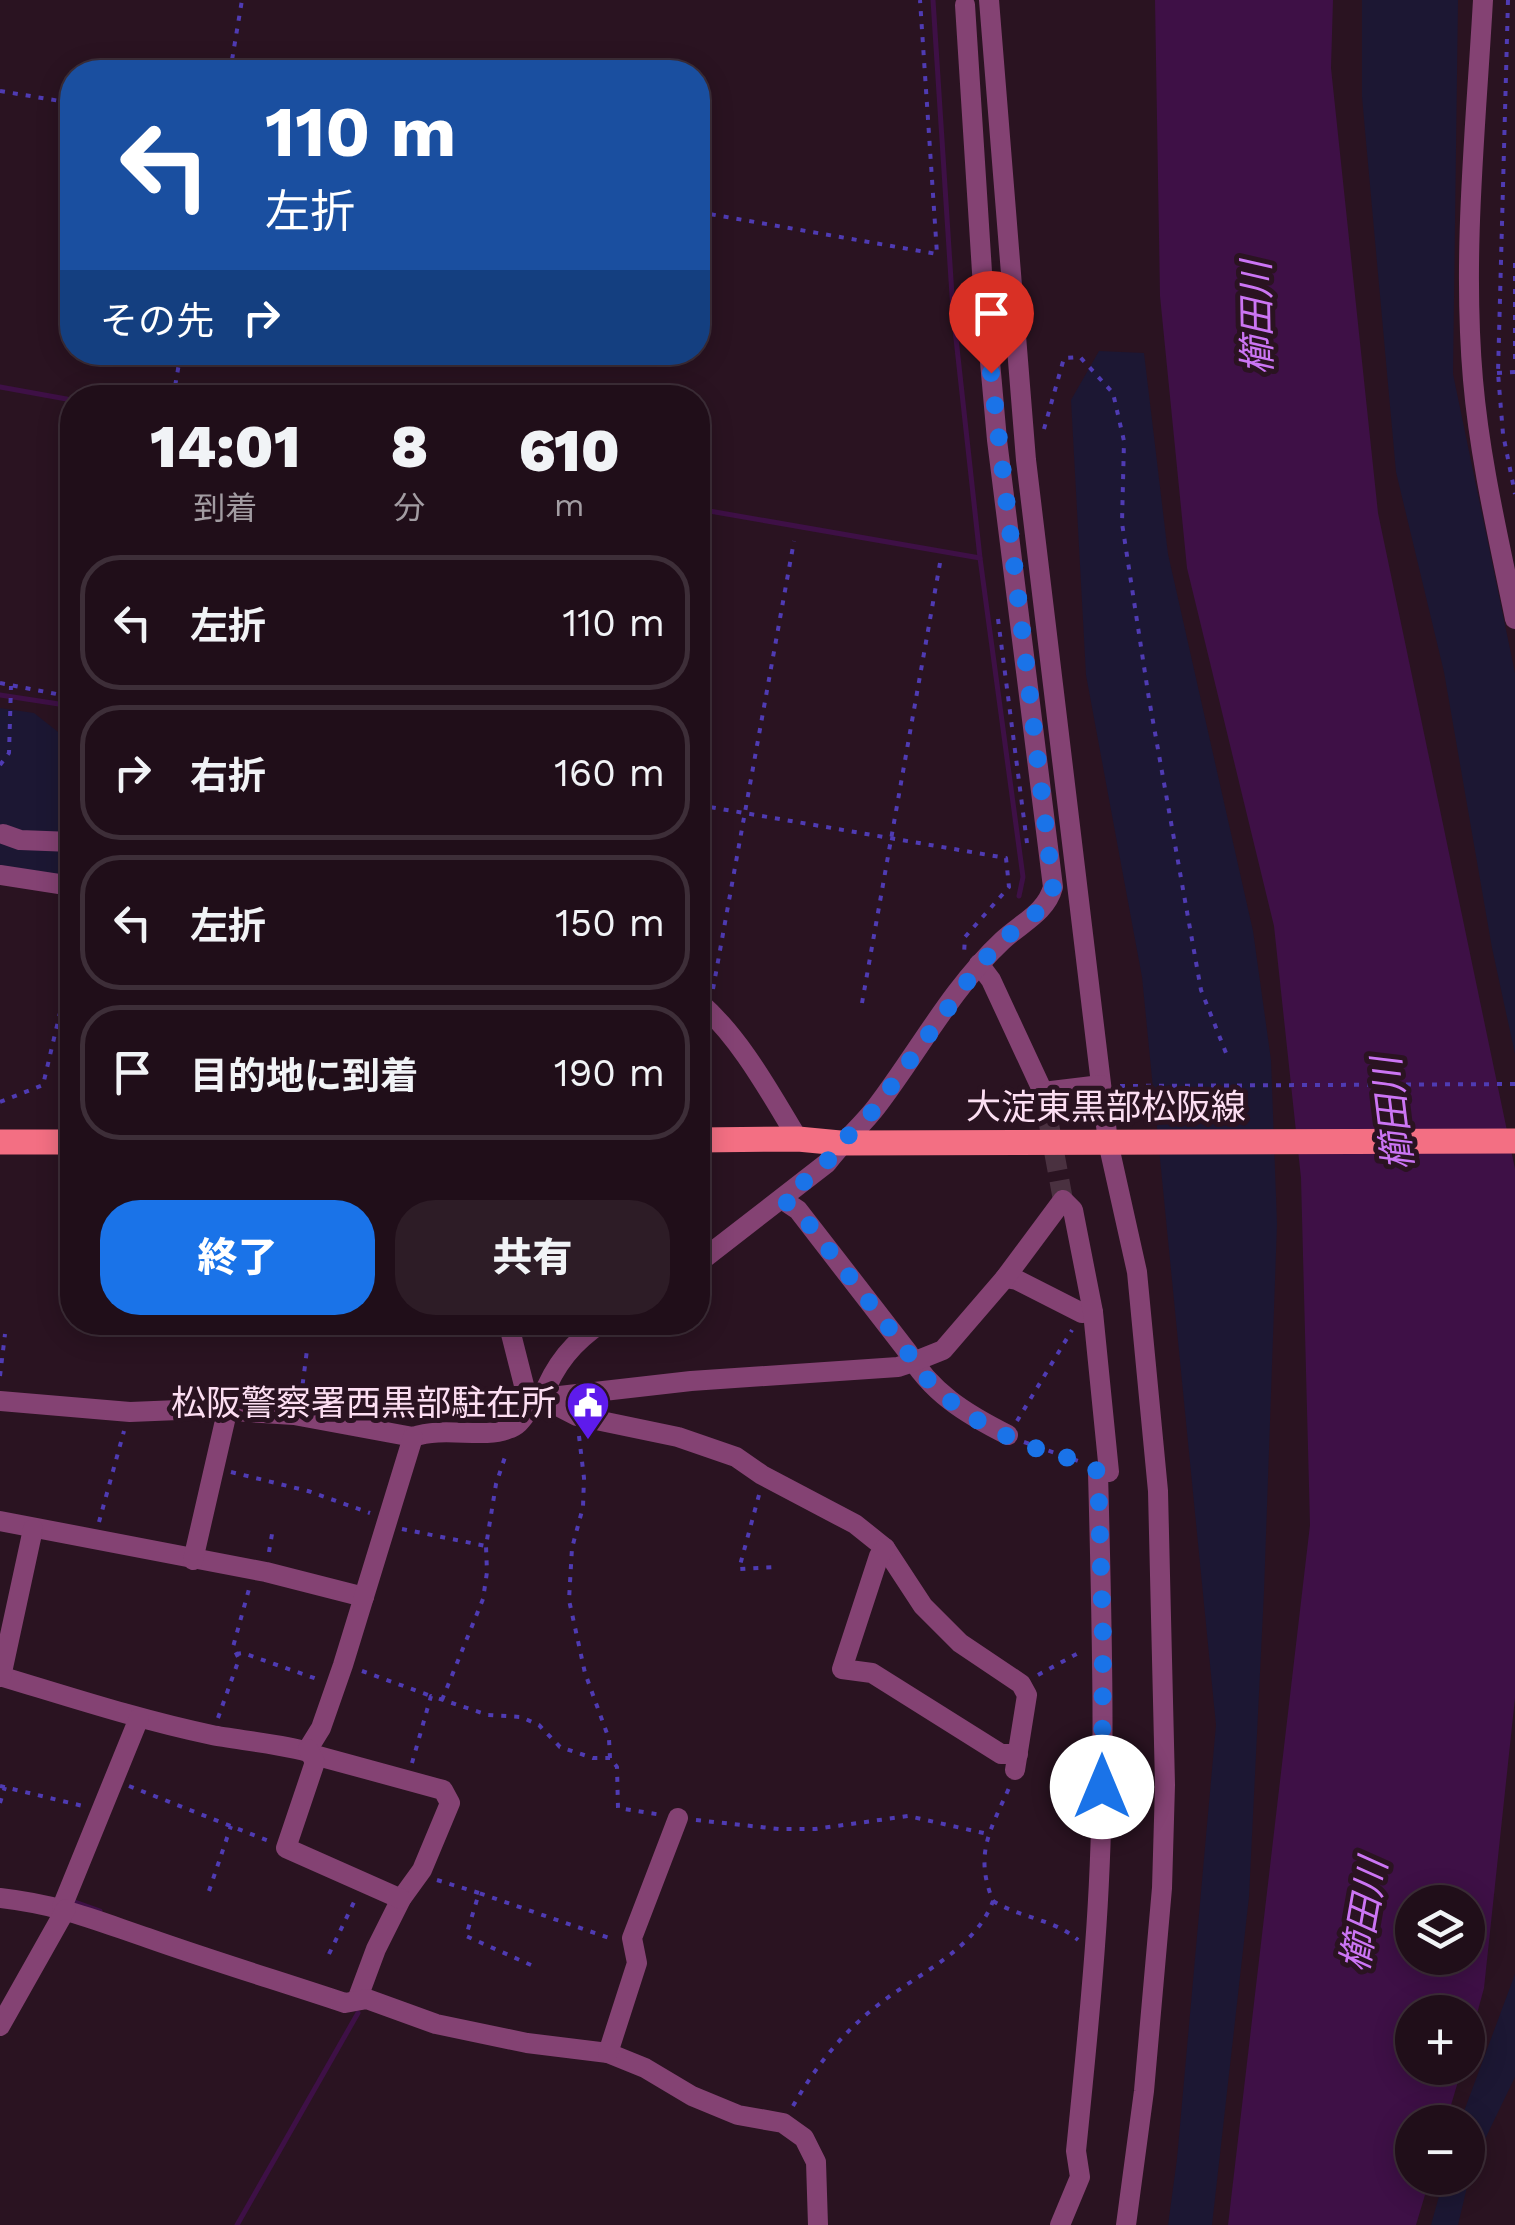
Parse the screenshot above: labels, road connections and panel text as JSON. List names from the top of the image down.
{
  "streets": {
    "main road": ["大淀東黒部松阪線"]
  },
  "water": ["櫛田川"],
  "places": {
    "public building": ["松阪警察署西黒部駐在所"]
  },
  "page": {
    "turn": ["110 m", "左折"],
    "then": "その先",
    "eta": [
      "14:01",
      "到着",
      "8",
      "分",
      "610",
      "m"
    ],
    "list": [
      {
        "name": "左折",
        "value": "110 m"
      },
      {
        "name": "右折",
        "value": "160 m"
      },
      {
        "name": "左折",
        "value": "150 m"
      },
      {
        "name": "目的地に到着",
        "value": "190 m"
      }
    ],
    "buttons": ["終了", "共有"],
    "map_buttons": ["+", "−"]
  }
}
